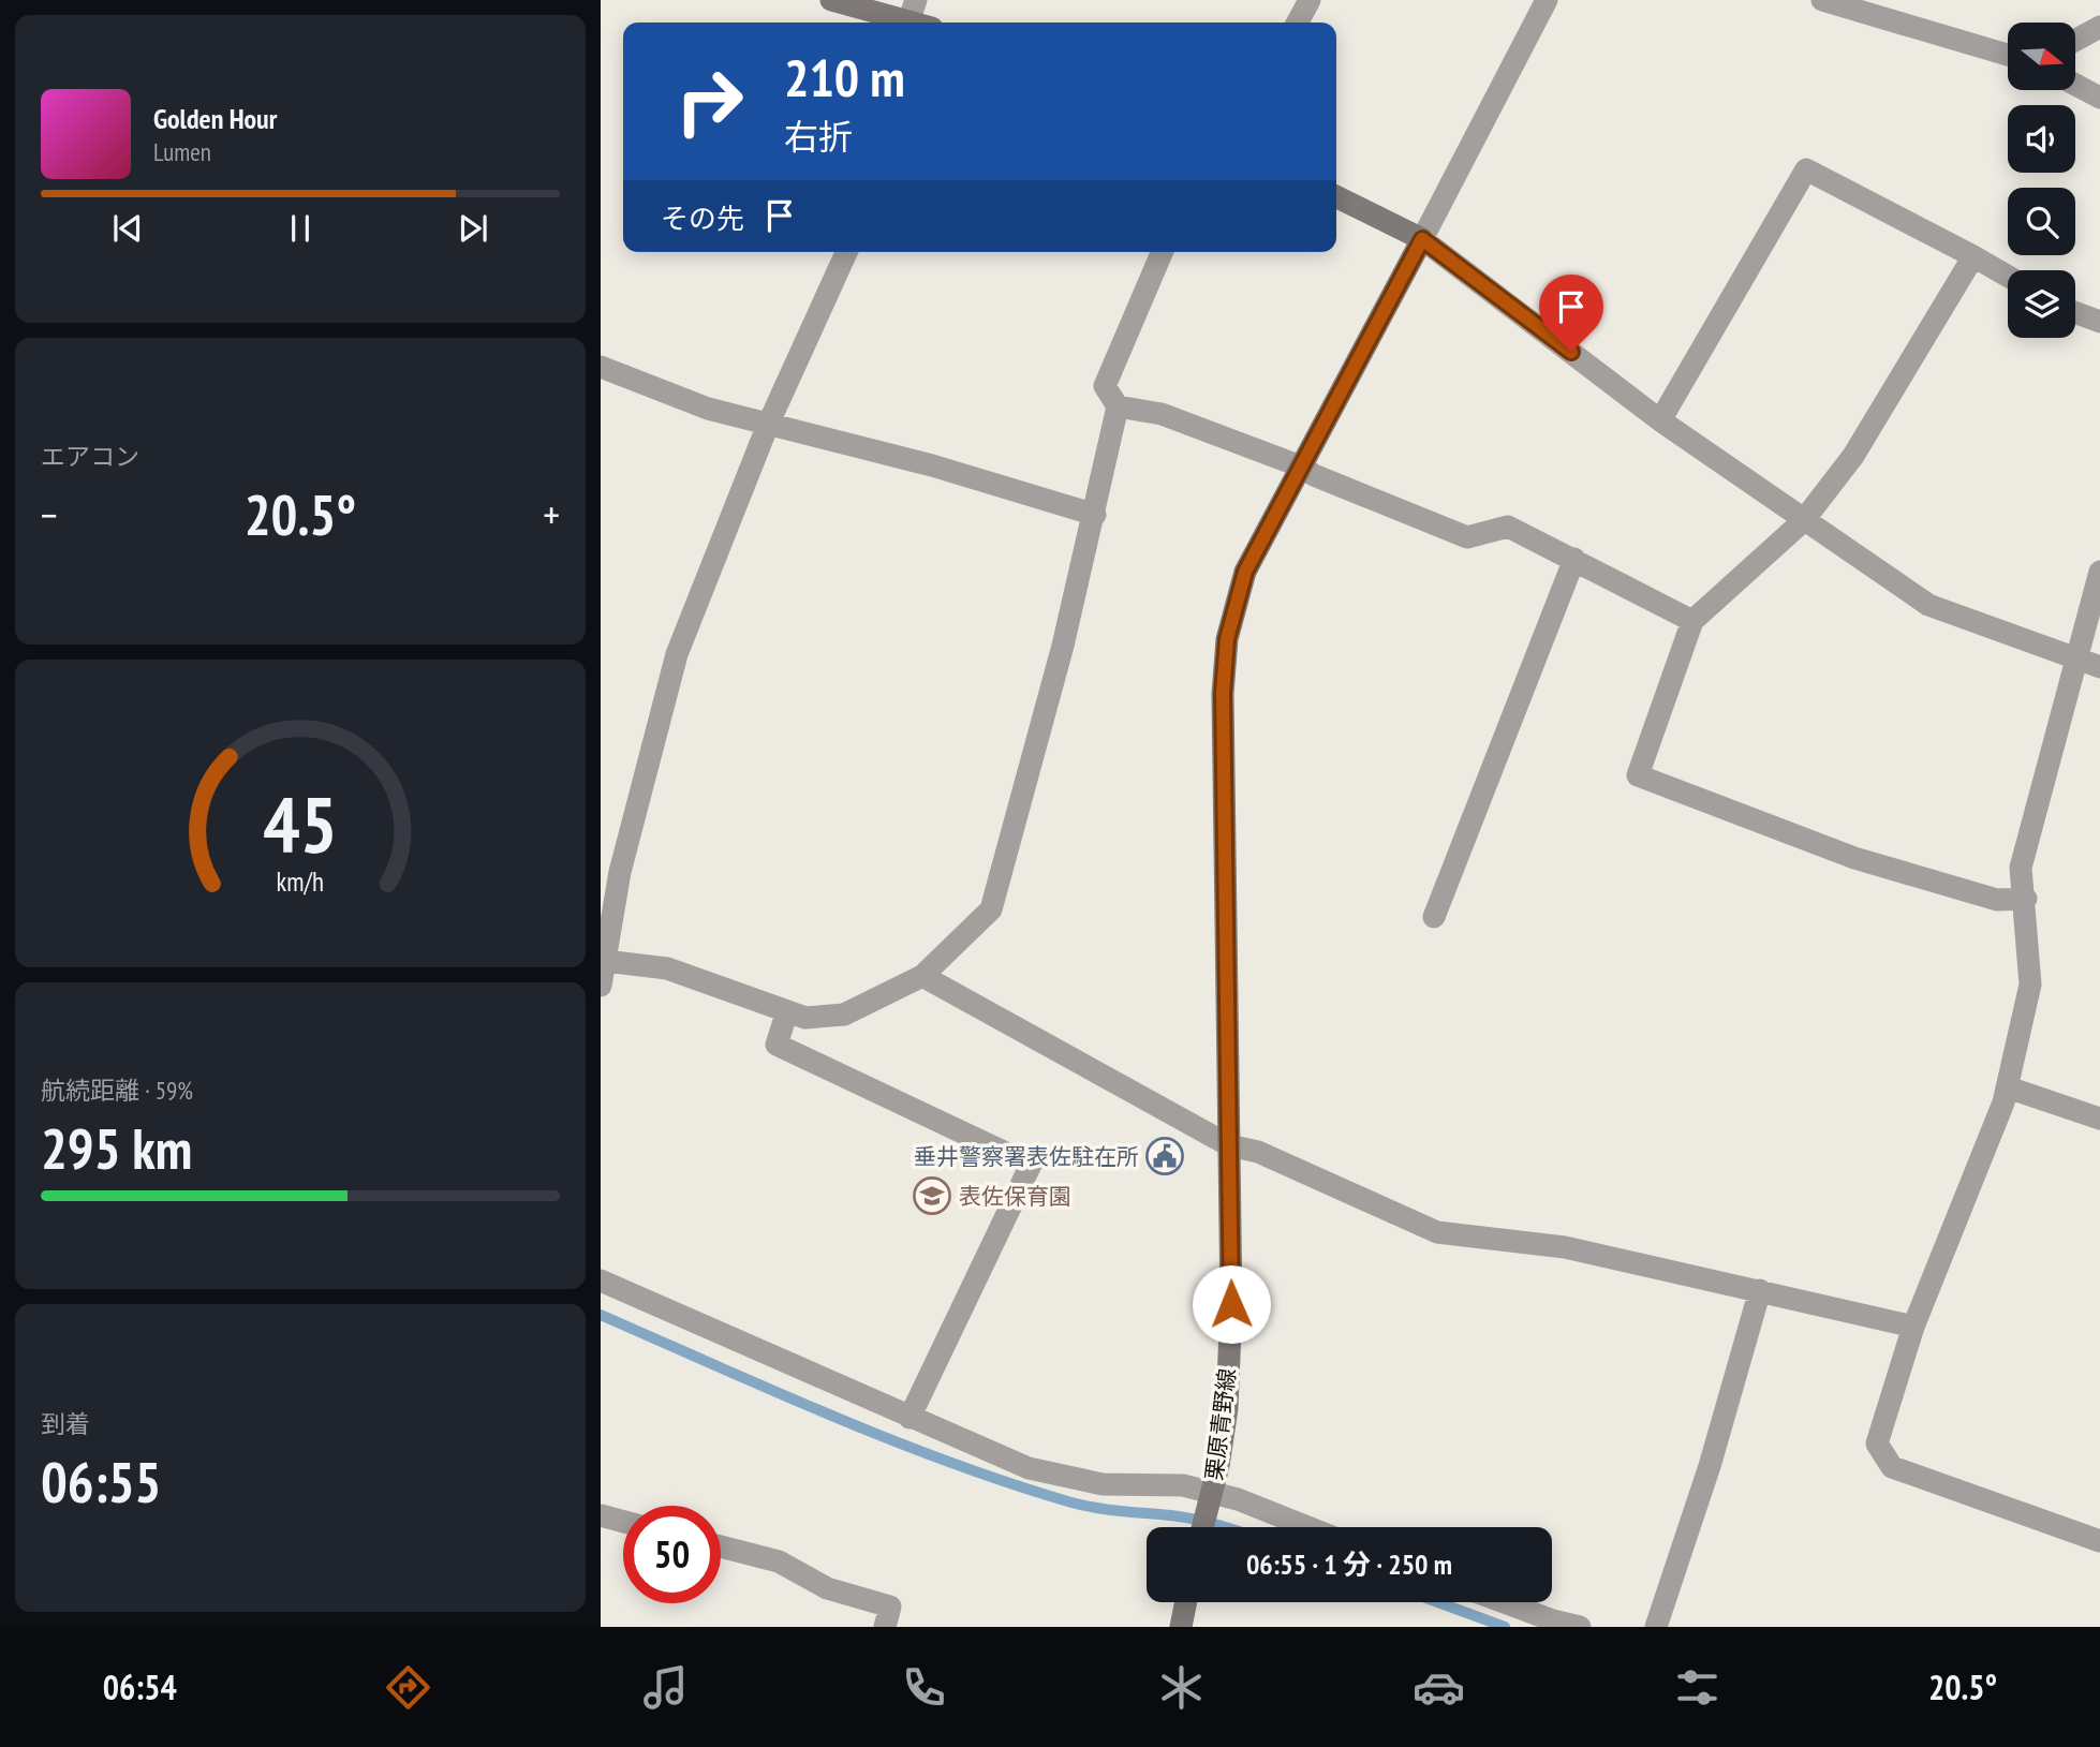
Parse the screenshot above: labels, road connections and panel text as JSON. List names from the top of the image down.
{
  "streets": {
    "main road": ["栗原青野線"]
  },
  "places": {
    "public building": ["垂井警察署表佐駐在所"],
    "school or university": ["表佐保育園"]
  },
  "north": "right",
  "page": {
    "turn": ["210 m", "右折"],
    "song": ["Golden Hour", "Lumen"],
    "then": "その先",
    "tile": [
      "エアコン",
      ["航続距離 · 59%", "295 km"],
      ["到着", "06:55"]
    ],
    "heat": ["−", "20.5°", "+"],
    "limit": "50",
    "trip": "06:55 · 1 分 · 250 m",
    "tabs": ["06:54", "20.5°"],
    "gauge": ["45", "km/h"]
  }
}
